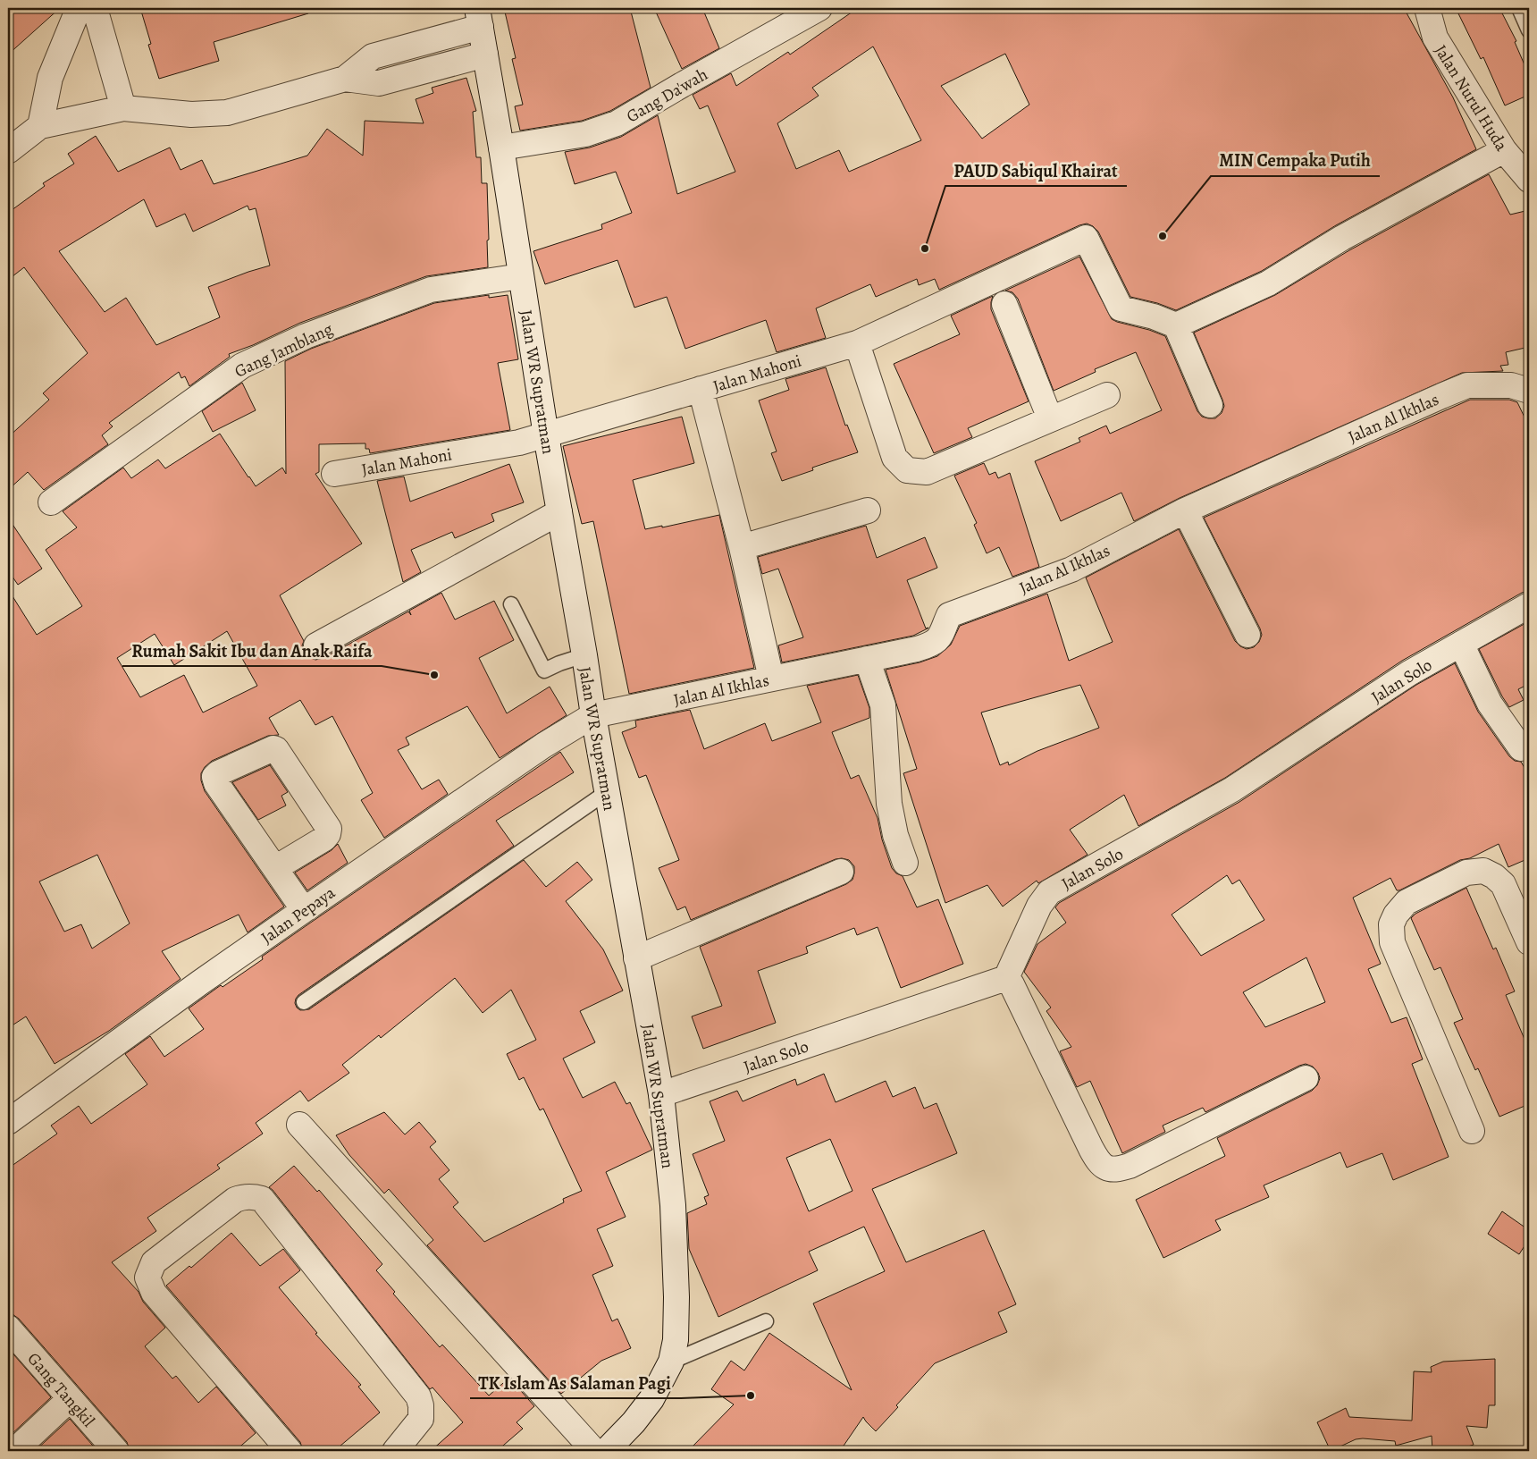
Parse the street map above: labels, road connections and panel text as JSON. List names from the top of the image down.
{
  "streets": {
    "street": [
      "Gang Da'wah",
      "Jalan Nurul Huda",
      "Gang Jamblang",
      "Jalan Mahoni",
      "Jalan WR Supratman",
      "Jalan Al Ikhlas",
      "Jalan Solo",
      "Jalan Pepaya",
      "Gang Tangkil"
    ]
  },
  "crossings": [
    ["Gang Da'wah", "Jalan WR Supratman"],
    ["Gang Jamblang", "Jalan WR Supratman"],
    ["Jalan Mahoni", "Jalan WR Supratman"],
    ["Jalan WR Supratman", "Jalan Al Ikhlas"],
    ["Jalan WR Supratman", "Jalan Solo"],
    ["Jalan WR Supratman", "Jalan Pepaya"],
    ["Jalan Al Ikhlas", "Jalan Pepaya"]
  ],
  "places": [
    "MIN Cempaka Putih",
    "PAUD Sabiqul Khairat",
    "Rumah Sakit Ibu dan Anak Raifa",
    "TK Islam As Salaman Pagi"
  ]
}
